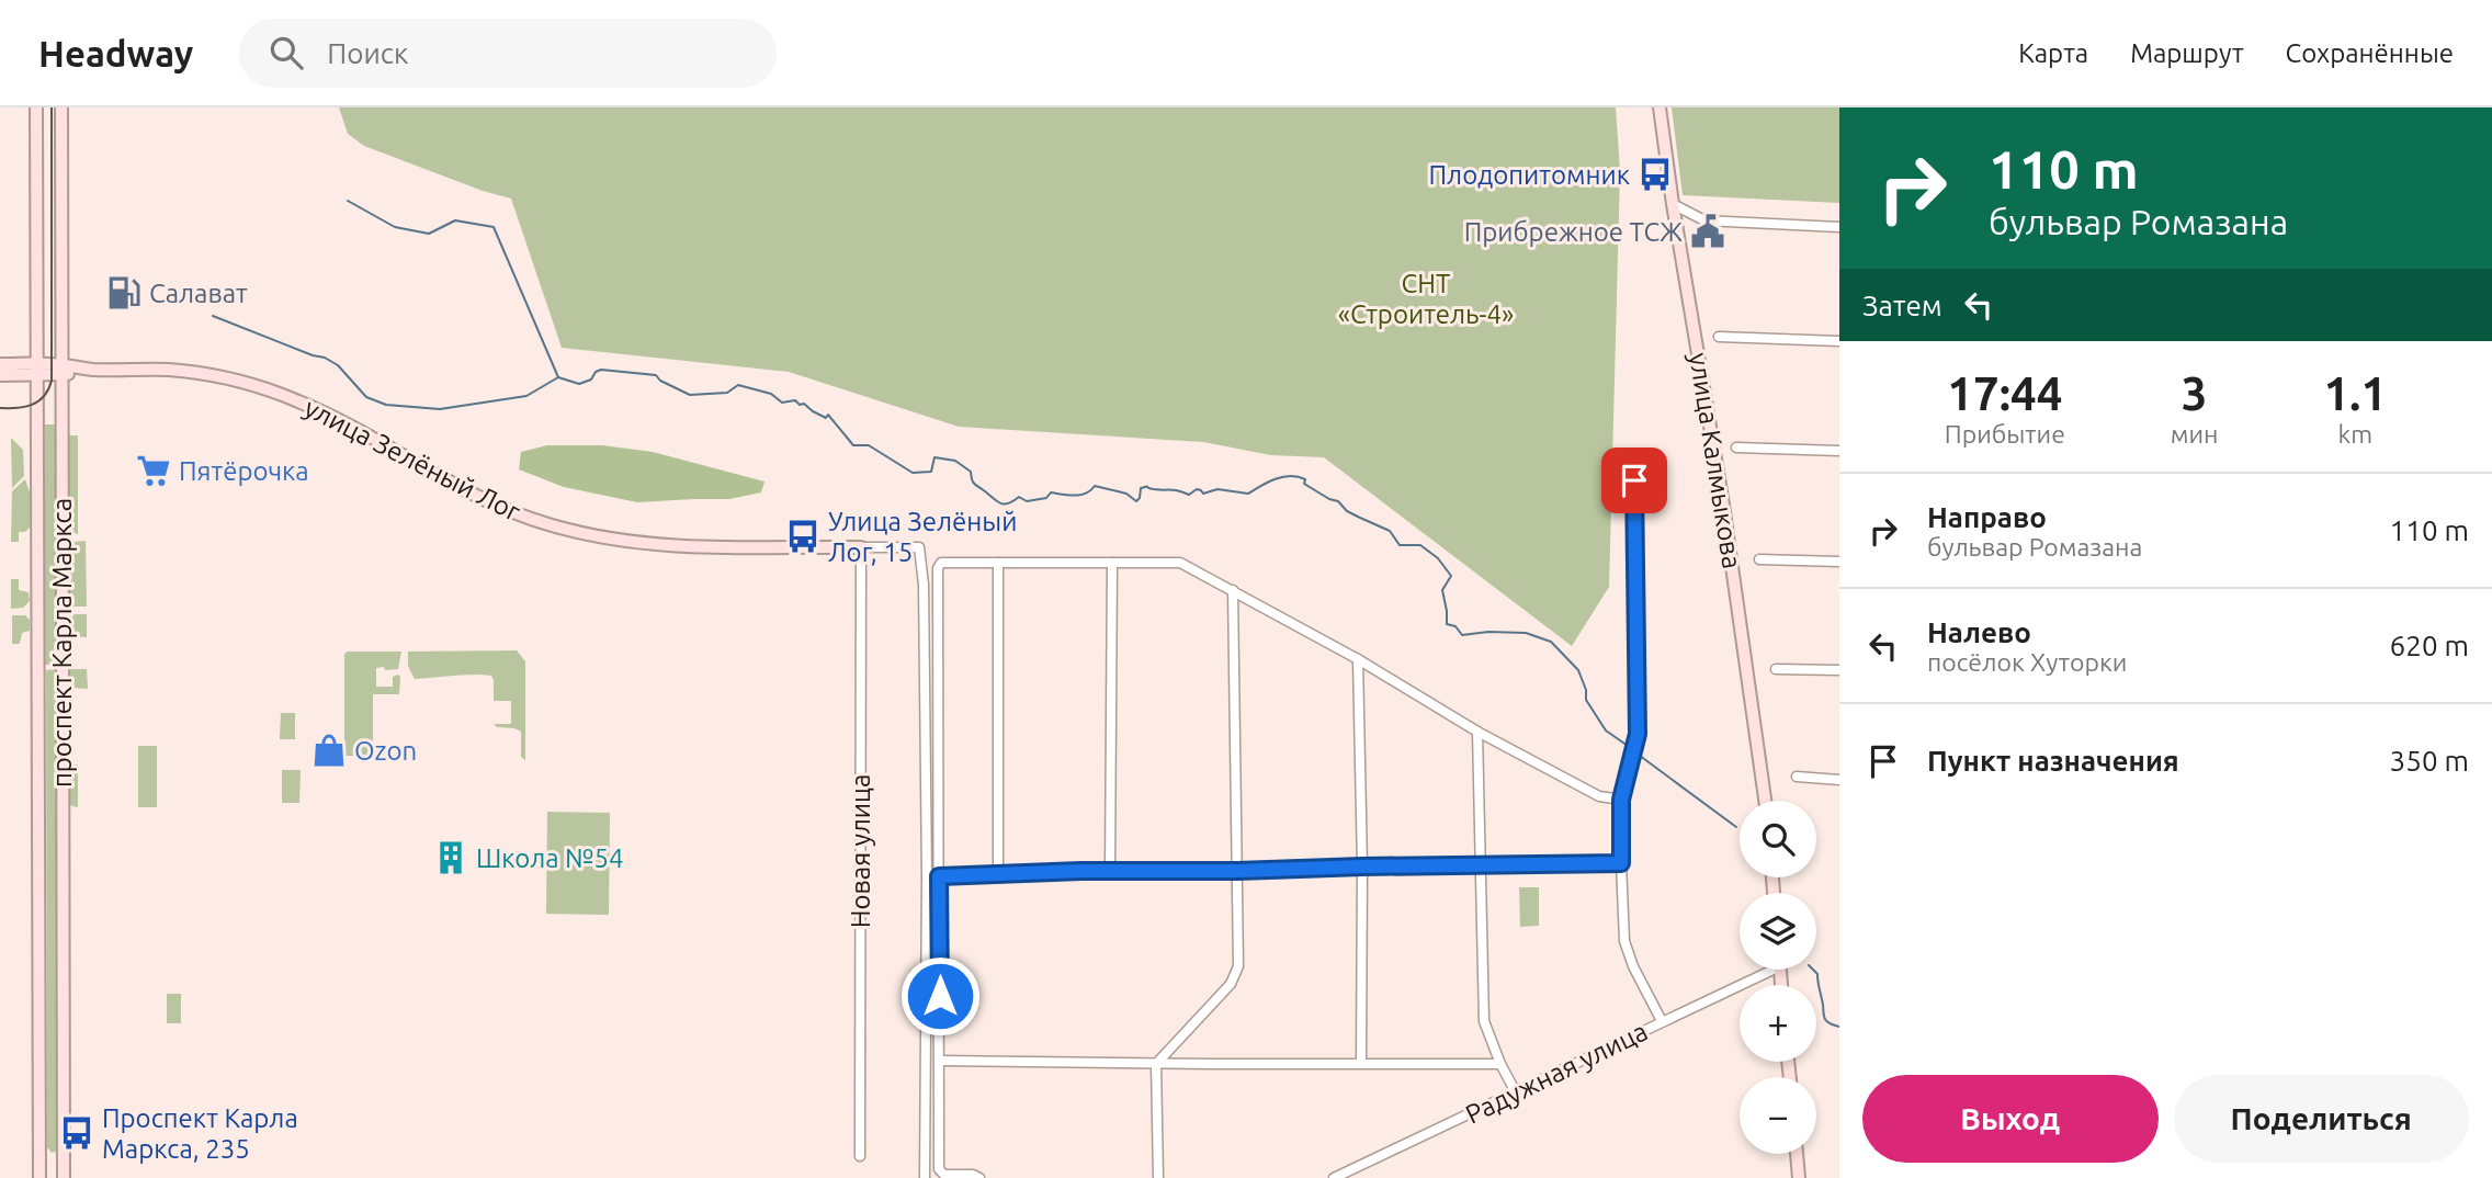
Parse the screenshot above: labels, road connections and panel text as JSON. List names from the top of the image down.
{
  "streets": {
    "street": [
      "улица Зелёный Лог",
      "улица Калмыкова",
      "проспект Карла Маркса",
      "Новая улица",
      "Радужная улица"
    ]
  },
  "crossings": [
    ["улица Зелёный Лог", "проспект Карла Маркса"],
    ["улица Зелёный Лог", "Новая улица"]
  ],
  "parks": ["СНТ «Строитель-4»"],
  "places": {
    "bus stop": ["Плодопитомник", "Улица Зелёный Лог, 15", "Проспект Карла Маркса, 235"],
    "public building": ["Прибрежное ТСЖ"],
    "fuel station": ["Салават"],
    "supermarket": ["Пятёрочка"],
    "shop": ["Ozon"],
    "building": ["Школа №54"]
  },
  "page": {
    "header": "Headway",
    "search": "Поиск",
    "nav": ["Карта", "Маршрут", "Сохранённые"],
    "turn": ["110 m", "бульвар Ромазана"],
    "then": "Затем",
    "eta": [
      "17:44",
      "Прибытие",
      "3",
      "мин",
      "1.1",
      "km"
    ],
    "list": [
      {
        "name": "Направо",
        "note": "бульвар Ромазана",
        "value": "110 m"
      },
      {
        "name": "Налево",
        "note": "посёлок Хуторки",
        "value": "620 m"
      },
      {
        "name": "Пункт назначения",
        "value": "350 m"
      }
    ],
    "map_buttons": ["+", "−"],
    "buttons": ["Выход", "Поделиться"]
  }
}
